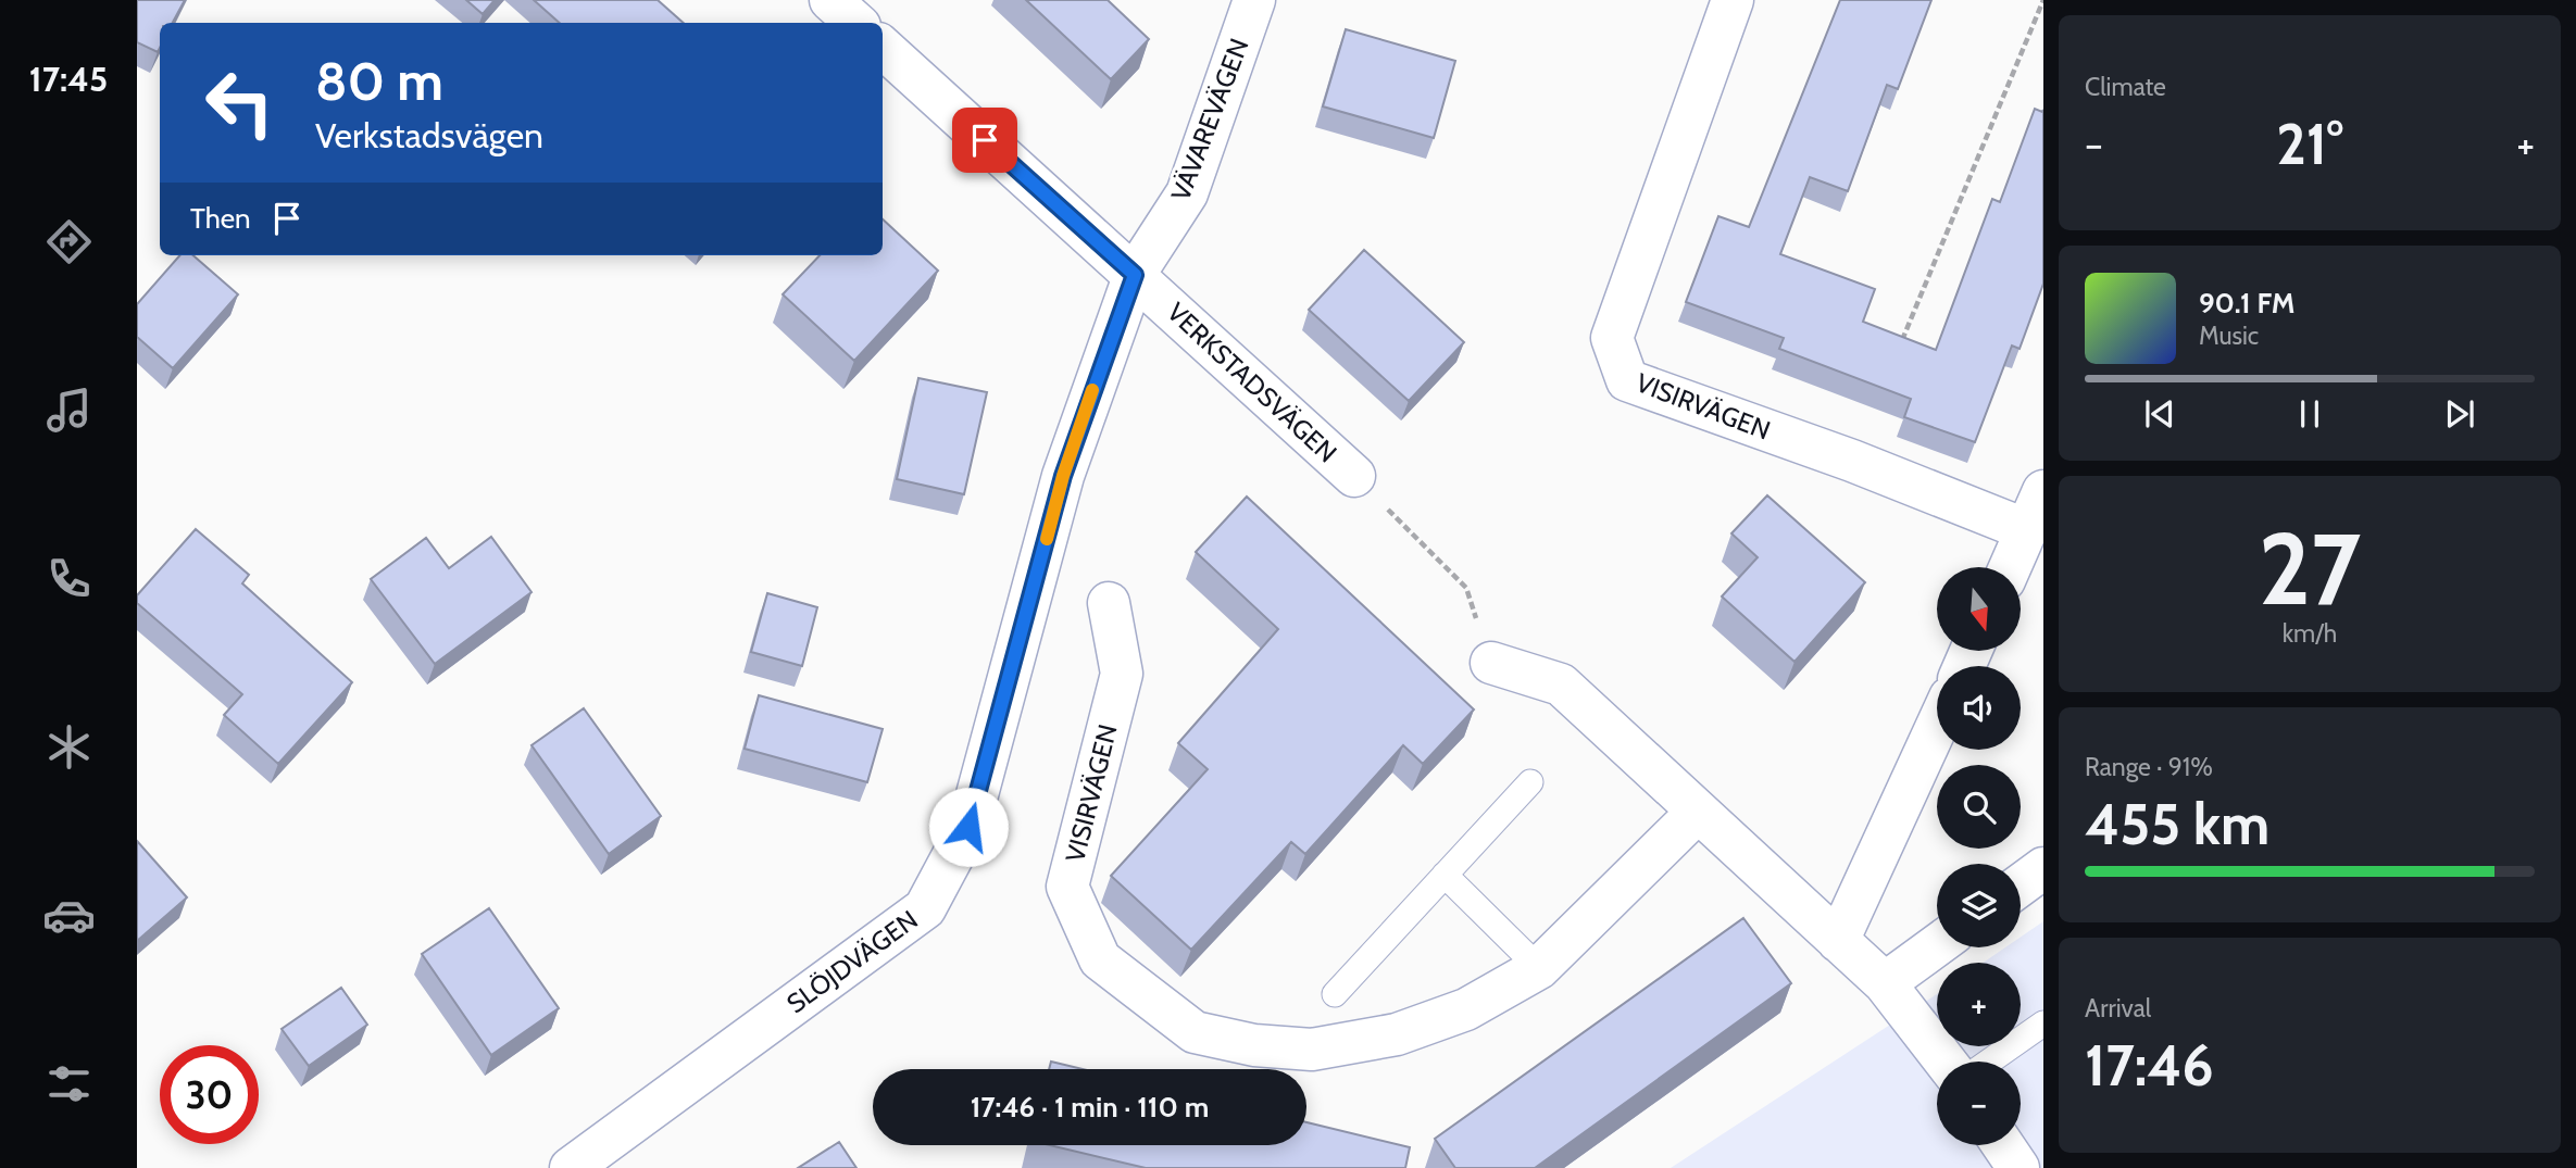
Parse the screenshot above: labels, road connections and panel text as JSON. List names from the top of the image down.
{
  "streets": {
    "street": [
      "VÄVAREVÄGEN",
      "VERKSTADSVÄGEN",
      "VISIRVÄGEN",
      "SLÖJDVÄGEN"
    ]
  },
  "crossings": [
    ["VÄVAREVÄGEN", "VERKSTADSVÄGEN"],
    ["VÄVAREVÄGEN", "SLÖJDVÄGEN"],
    ["VERKSTADSVÄGEN", "SLÖJDVÄGEN"]
  ],
  "north": "bottom",
  "page": {
    "tabs": "17:45",
    "tile": [
      "Climate",
      ["27", "km/h"],
      ["Range · 91%", "455 km"],
      ["Arrival", "17:46"]
    ],
    "turn": ["80 m", "Verkstadsvägen"],
    "heat": ["−", "21°", "+"],
    "then": "Then",
    "song": ["90.1 FM", "Music"],
    "map_buttons": ["+", "−"],
    "limit": "30",
    "trip": "17:46 · 1 min · 110 m"
  }
}
